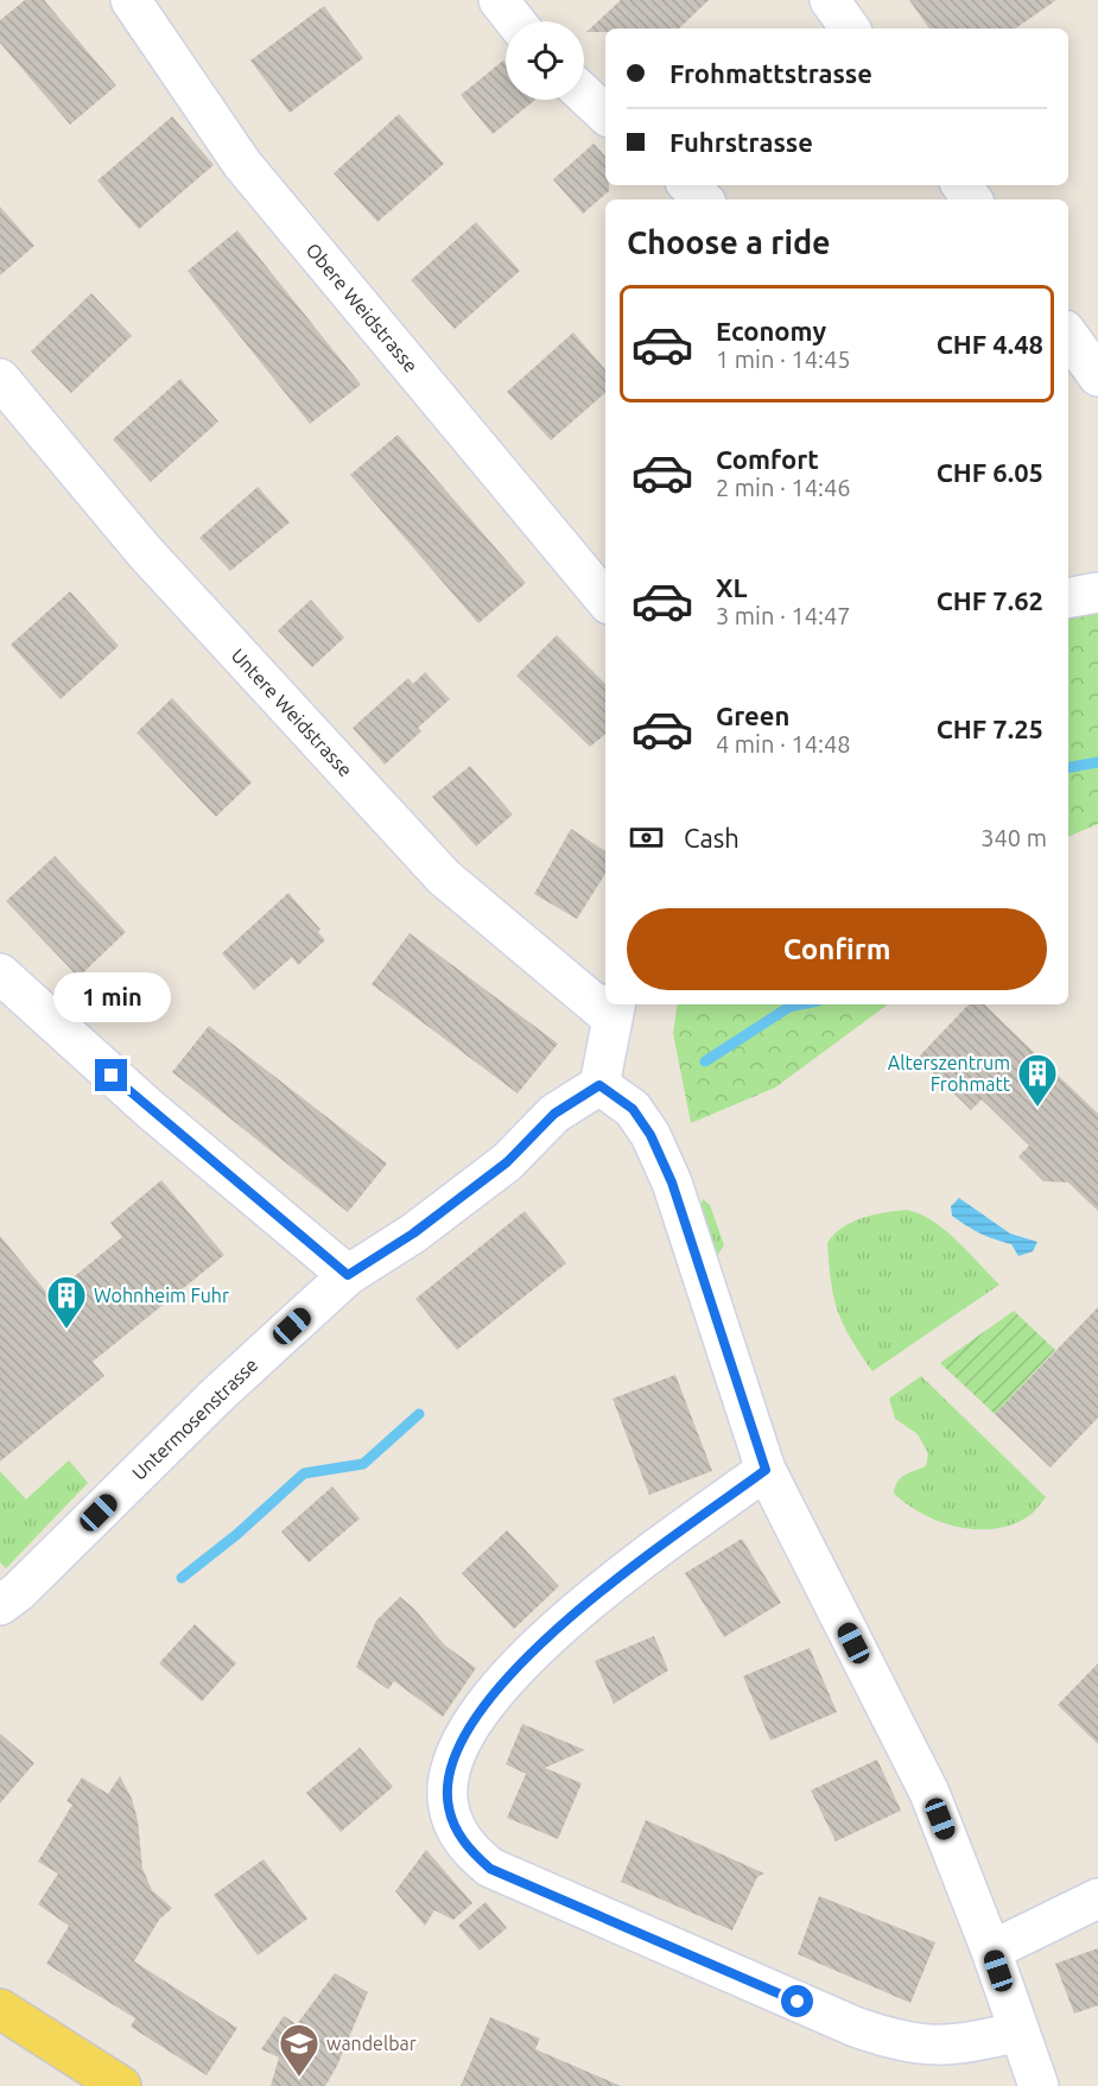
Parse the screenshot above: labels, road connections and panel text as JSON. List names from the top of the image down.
{
  "streets": {
    "street": ["Obere Weidstrasse", "Untere Weidstrasse", "Untermosenstrasse"]
  },
  "places": {
    "building": ["Alterszentrum Frohmatt", "Wohnheim Fuhr"],
    "school or university": ["wandelbar"]
  },
  "page": {
    "banner": ["Frohmattstrasse", "Fuhrstrasse"],
    "heading": "Choose a ride",
    "list": [
      {
        "name": "Economy",
        "note": "1 min · 14:45",
        "value": "CHF 4.48"
      },
      {
        "name": "Comfort",
        "note": "2 min · 14:46",
        "value": "CHF 6.05"
      },
      {
        "name": "XL",
        "note": "3 min · 14:47",
        "value": "CHF 7.62"
      },
      {
        "name": "Green",
        "note": "4 min · 14:48",
        "value": "CHF 7.25"
      }
    ],
    "pay": ["Cash", "340 m"],
    "buttons": "Confirm",
    "bubble": "1 min"
  }
}
